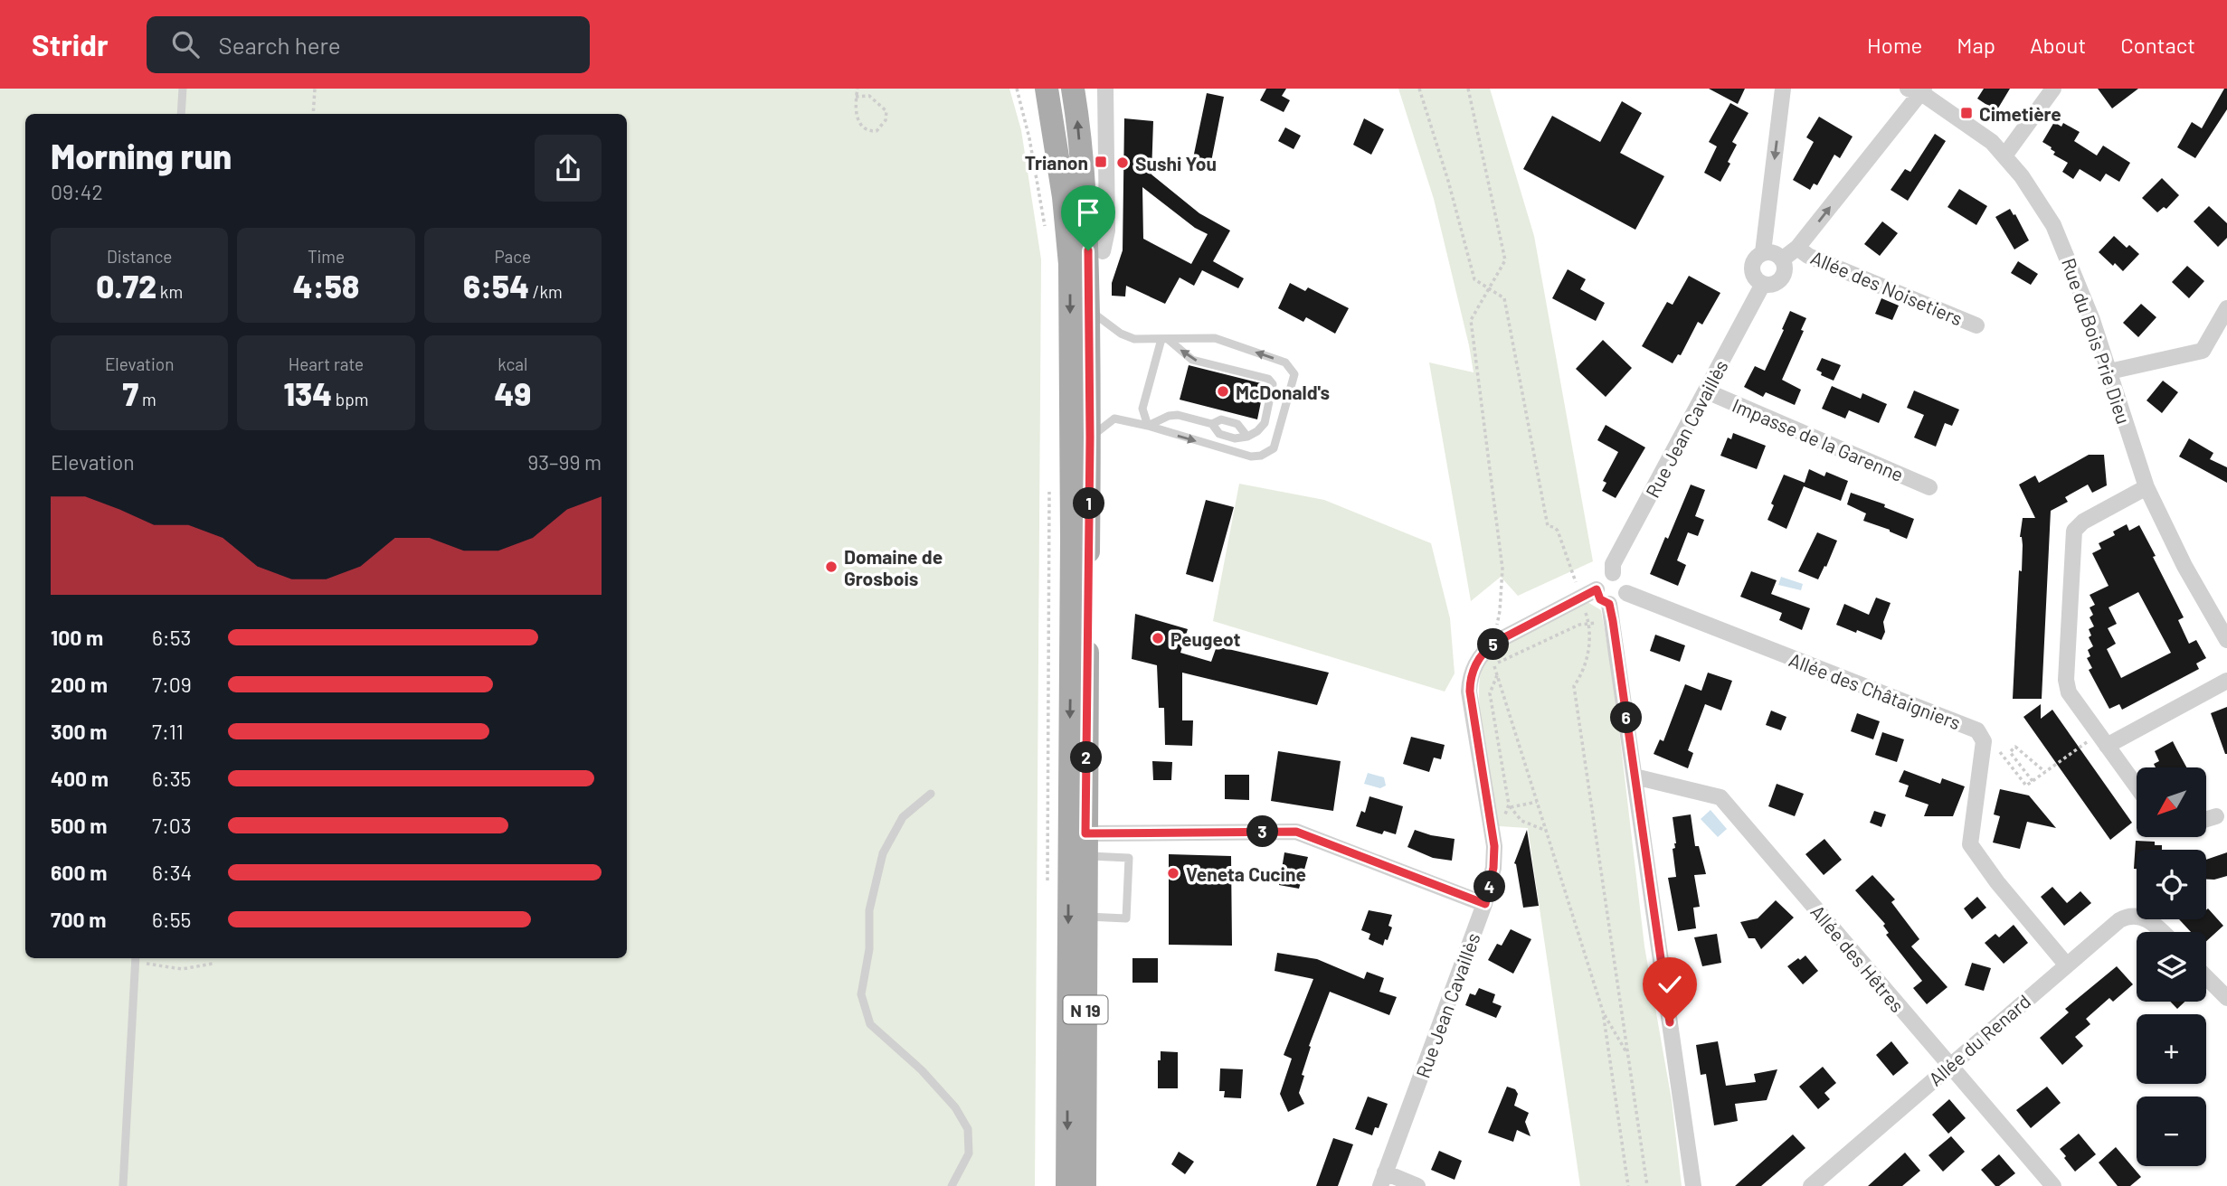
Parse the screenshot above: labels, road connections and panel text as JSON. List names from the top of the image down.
{
  "streets": {
    "main road": ["N 19"],
    "street": [
      "Allée des Noisetiers",
      "Rue du Bois Prie Dieu",
      "Rue Jean Cavaillès",
      "Impasse de la Garenne",
      "Allée des Châtaigniers",
      "Allée des Hêtres",
      "Allée du Renard"
    ]
  },
  "crossings": [
    ["Rue Jean Cavaillès", "Impasse de la Garenne"],
    ["Rue Jean Cavaillès", "Allée des Châtaigniers"],
    ["Allée des Châtaigniers", "Allée du Renard"],
    ["Allée des Hêtres", "Allée du Renard"]
  ],
  "places": {
    "transit": ["Cimetière", "Trianon"],
    "other": [
      "Sushi You",
      "McDonald's",
      "Domaine de Grosbois",
      "Peugeot",
      "Veneta Cucine"
    ]
  },
  "north": "bottom left",
  "page": {
    "header": "Stridr",
    "search": "Search here",
    "nav": [
      "Home",
      "Map",
      "About",
      "Contact"
    ],
    "heading": ["Morning run", "09:42"],
    "stats": [
      ["Distance", "0.72 km"],
      ["Time", "4:58"],
      ["Pace", "6:54 /km"],
      ["Elevation", "7 m"],
      ["Heart rate", "134 bpm"],
      ["kcal", "49"]
    ],
    "chart": ["Elevation", "93–99 m"],
    "pins": [
      "1",
      "5",
      "6",
      "2",
      "3",
      "4"
    ],
    "list": [
      {
        "name": "100 m",
        "note": "6:53"
      },
      {
        "name": "200 m",
        "note": "7:09"
      },
      {
        "name": "300 m",
        "note": "7:11"
      },
      {
        "name": "400 m",
        "note": "6:35"
      },
      {
        "name": "500 m",
        "note": "7:03"
      },
      {
        "name": "600 m",
        "note": "6:34"
      },
      {
        "name": "700 m",
        "note": "6:55"
      }
    ],
    "map_buttons": ["+", "−"]
  }
}
